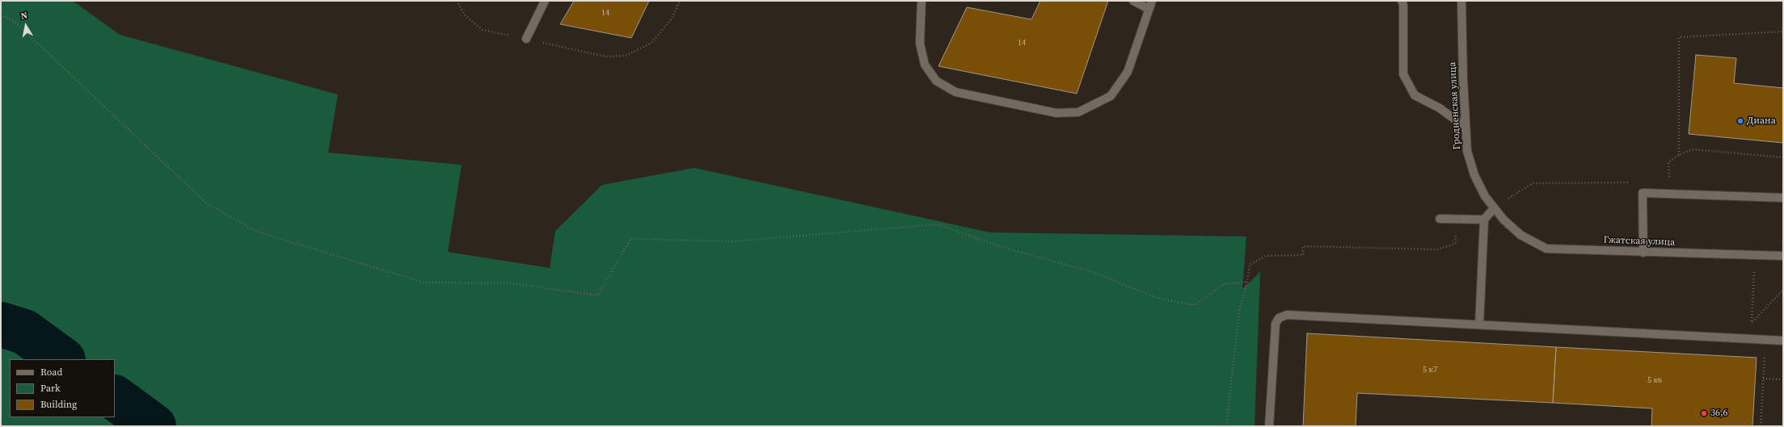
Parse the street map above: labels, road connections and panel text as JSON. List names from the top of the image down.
{
  "streets": {
    "street": ["Гродненская улица", "Гжатская улица"]
  },
  "crossings": [
    ["Гродненская улица", "Гжатская улица"]
  ],
  "places": ["Диана", "36,6"],
  "house_numbers": [
    "14",
    "14",
    "5 к7",
    "5 к6"
  ],
  "legend": ["Road", "Park", "Building"],
  "north": "top"
}
